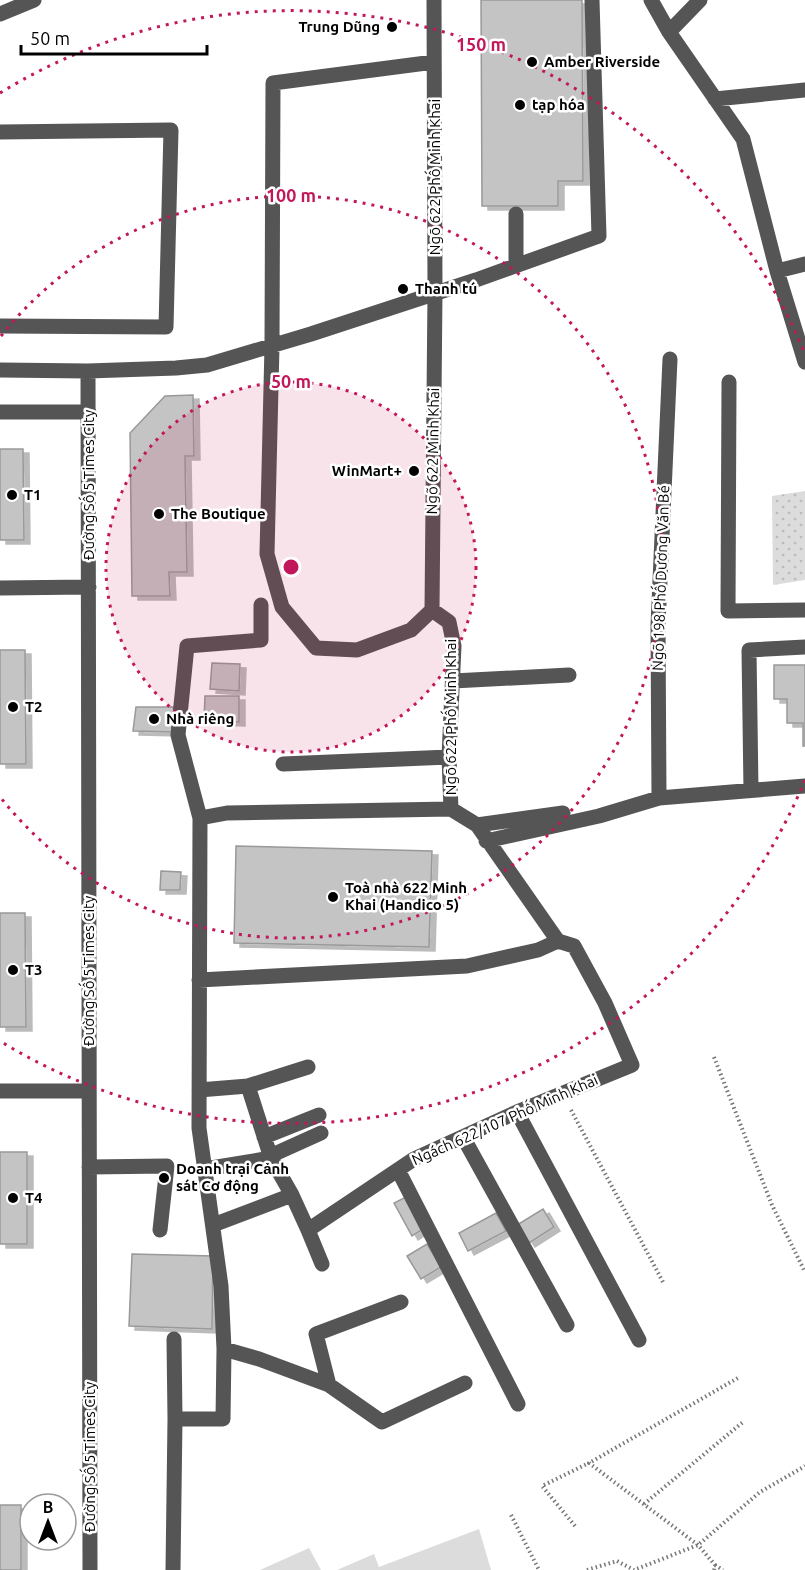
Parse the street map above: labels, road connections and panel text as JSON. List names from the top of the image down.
{
  "streets": {
    "street": [
      "Ngõ 622 Phố Minh Khai",
      "Ngõ 622 Minh Khai",
      "Đường Số 5 Times City",
      "Ngõ 198 Phố Dương Văn Bé",
      "Ngách 622/107 Phố Minh Khai"
    ]
  },
  "crossings": [
    ["Ngõ 622 Phố Minh Khai", "Ngõ 622 Minh Khai"],
    ["Ngõ 622 Phố Minh Khai", "Ngách 622/107 Phố Minh Khai"]
  ],
  "places": [
    "Trung Dũng",
    "Amber Riverside",
    "tạp hóa",
    "Thanh tú",
    "WinMart+",
    "T1",
    "The Boutique",
    "T2",
    "Nhà riêng",
    "Toà nhà 622 Minh Khai (Handico 5)",
    "T3",
    "Doanh trại Cảnh sát Cơ động",
    "T4"
  ],
  "scale_bar": "50 m",
  "north": "top",
  "rings": ["150 m", "100 m", "50 m"]
}
